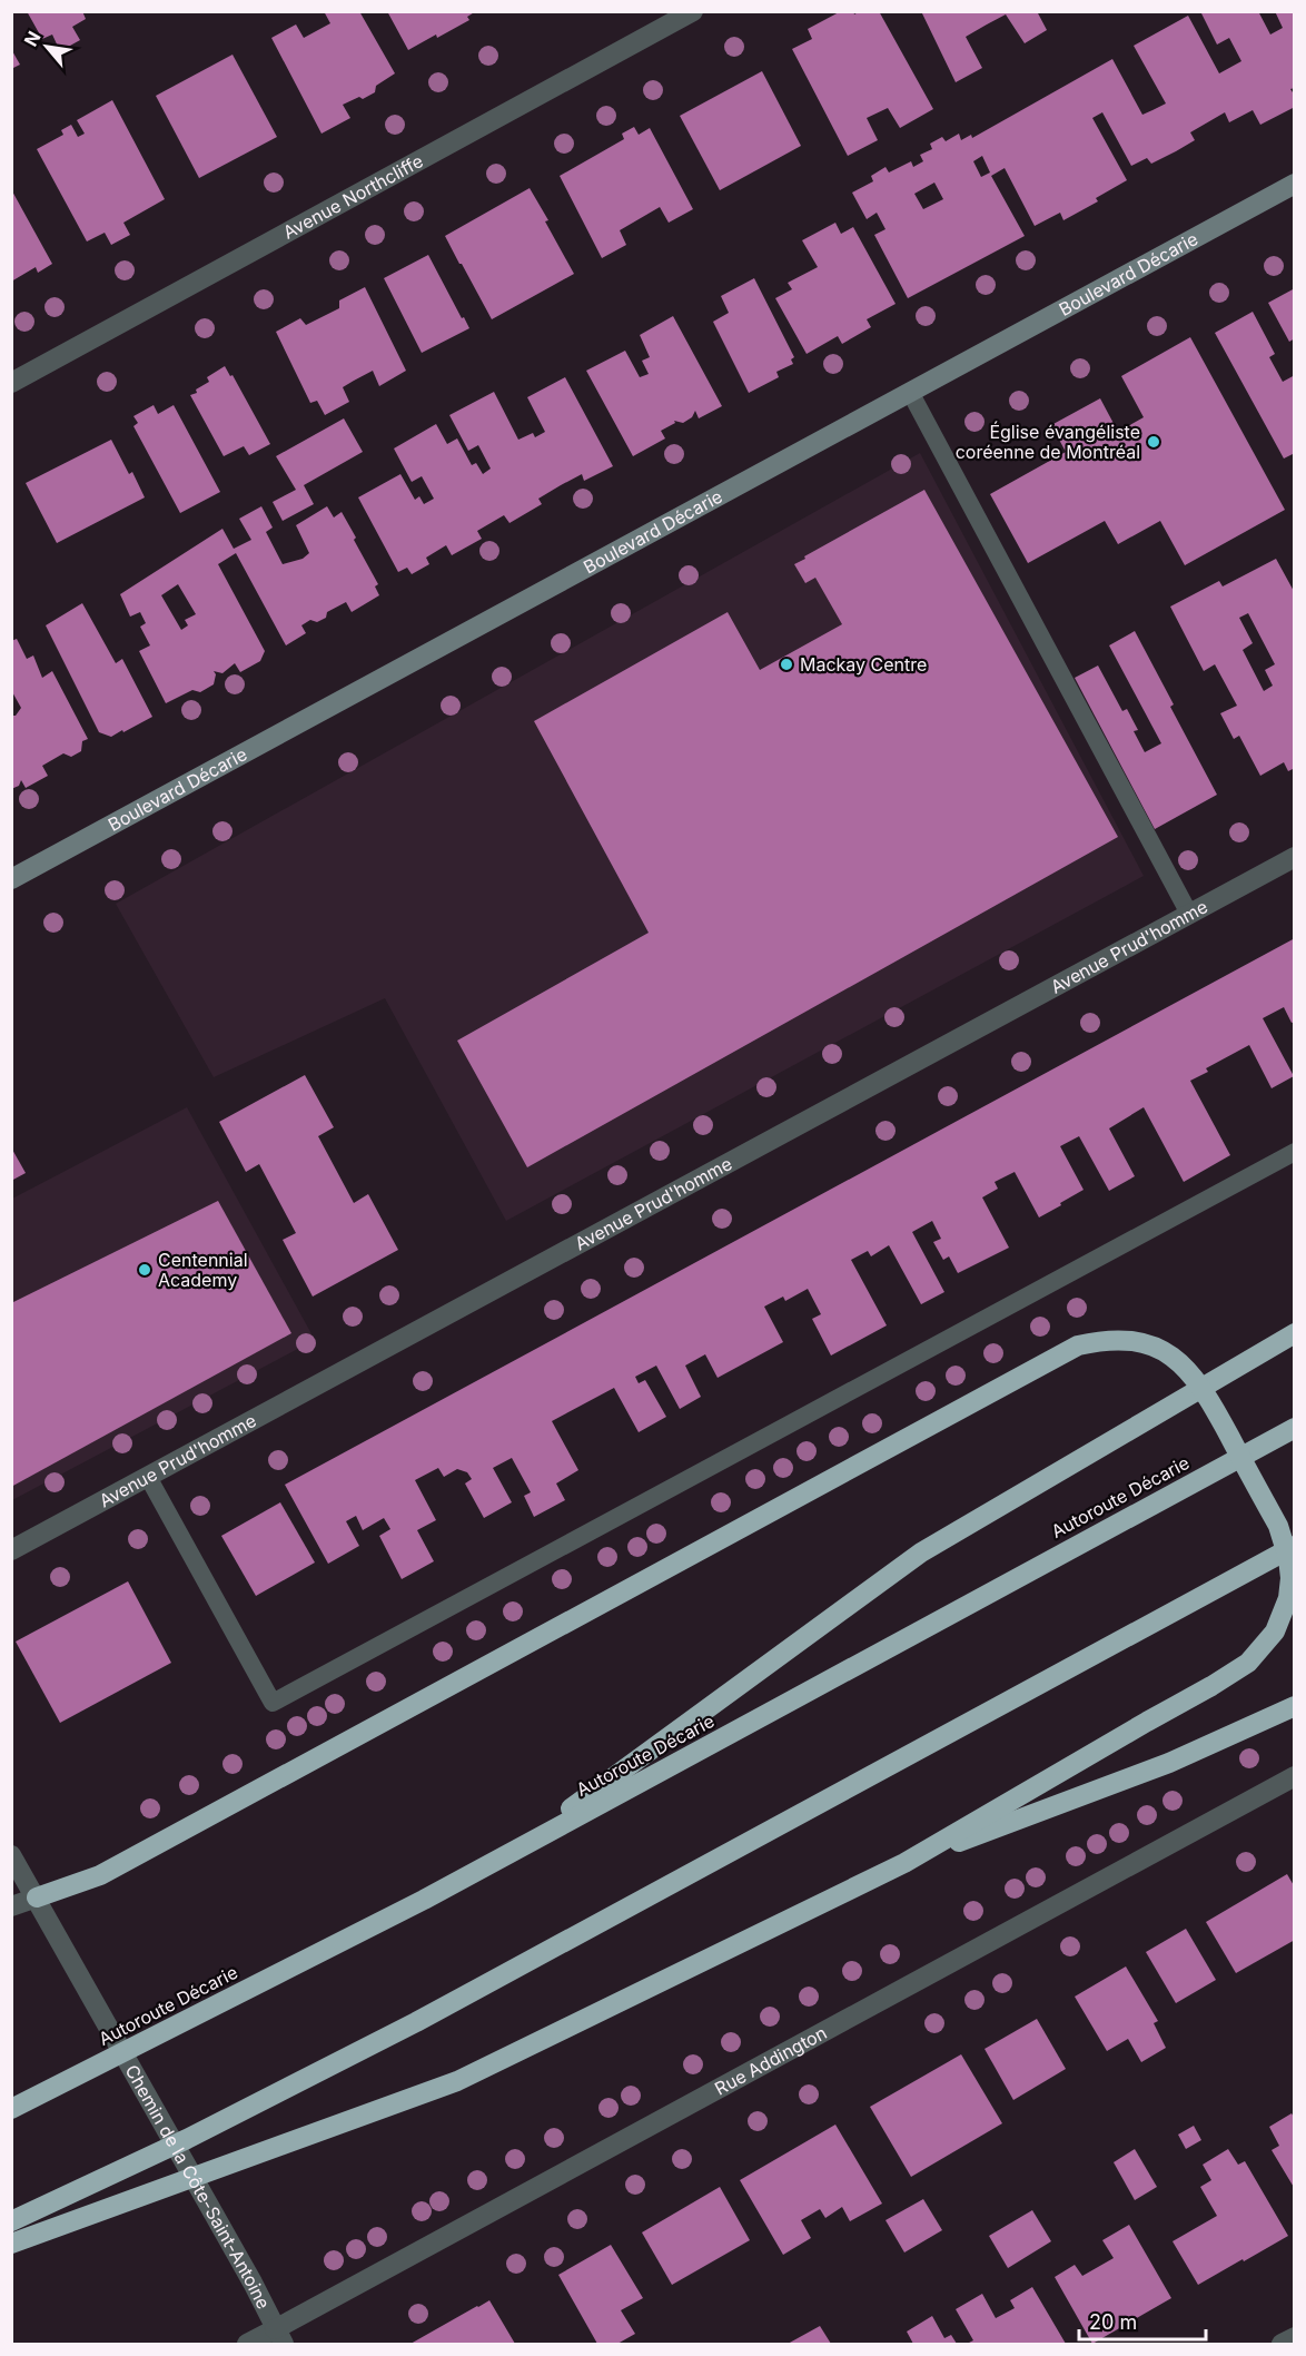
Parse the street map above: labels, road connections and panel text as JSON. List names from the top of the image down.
{
  "streets": {
    "highway": ["Autoroute Décarie"],
    "main road": ["Boulevard Décarie"],
    "street": [
      "Avenue Northcliffe",
      "Avenue Prud'homme",
      "Rue Addington",
      "Chemin de la Côte-Saint-Antoine"
    ]
  },
  "crossings": [
    ["Rue Addington", "Chemin de la Côte-Saint-Antoine"]
  ],
  "places": ["Église évangéliste coréenne de Montréal", "Mackay Centre", "Centennial Academy"],
  "scale_bar": "20 m",
  "north": "top left"
}
